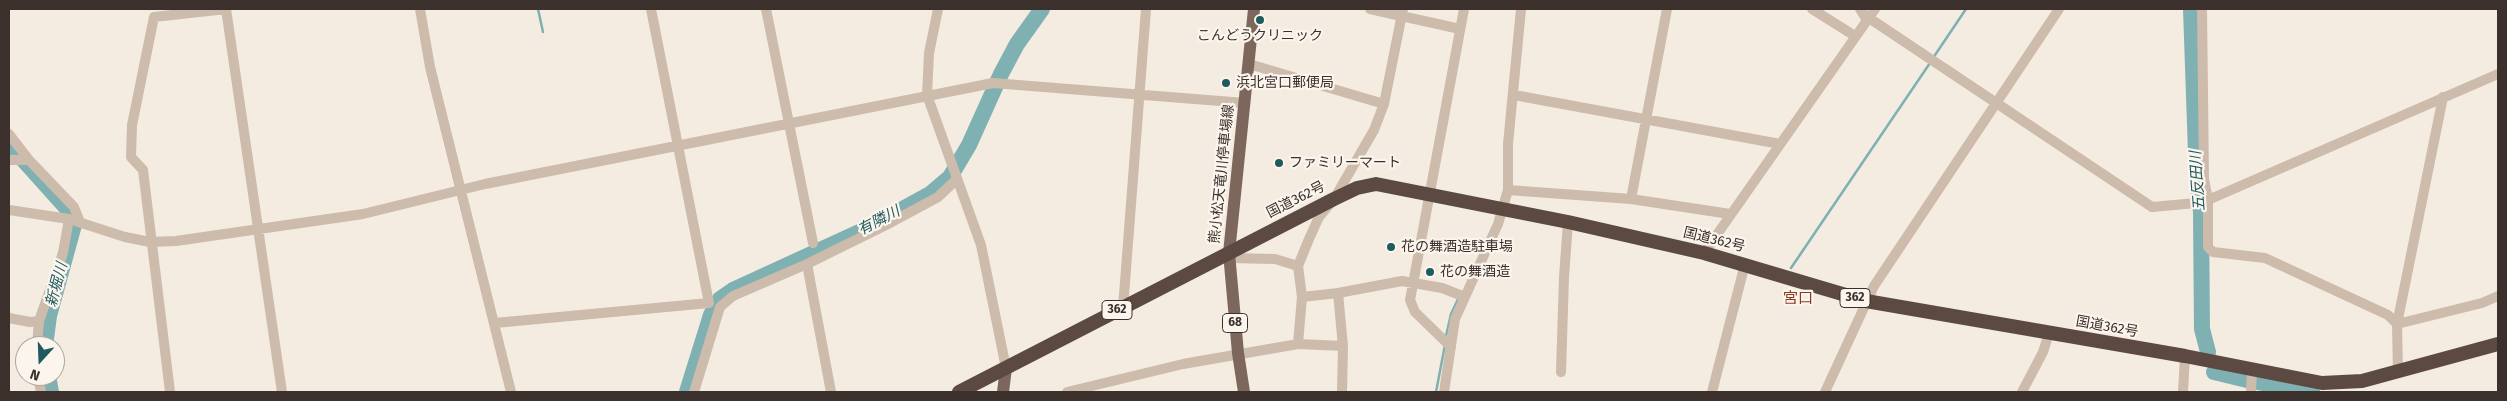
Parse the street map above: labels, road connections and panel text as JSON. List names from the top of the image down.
{
  "streets": {
    "highway": ["国道362号", "362"],
    "main road": ["熊小松天竜川停車場線", "68"]
  },
  "crossings": [
    ["熊小松天竜川停車場線", "国道362号"],
    ["熊小松天竜川停車場線", "68"],
    ["国道362号", "68"]
  ],
  "districts": ["宮口"],
  "water": ["五反田川", "有隣川", "新堀川"],
  "places": [
    "こんどうクリニック",
    "浜北宮口郵便局",
    "ファミリーマート",
    "花の舞酒造駐車場",
    "花の舞酒造"
  ],
  "north": "bottom"
}
